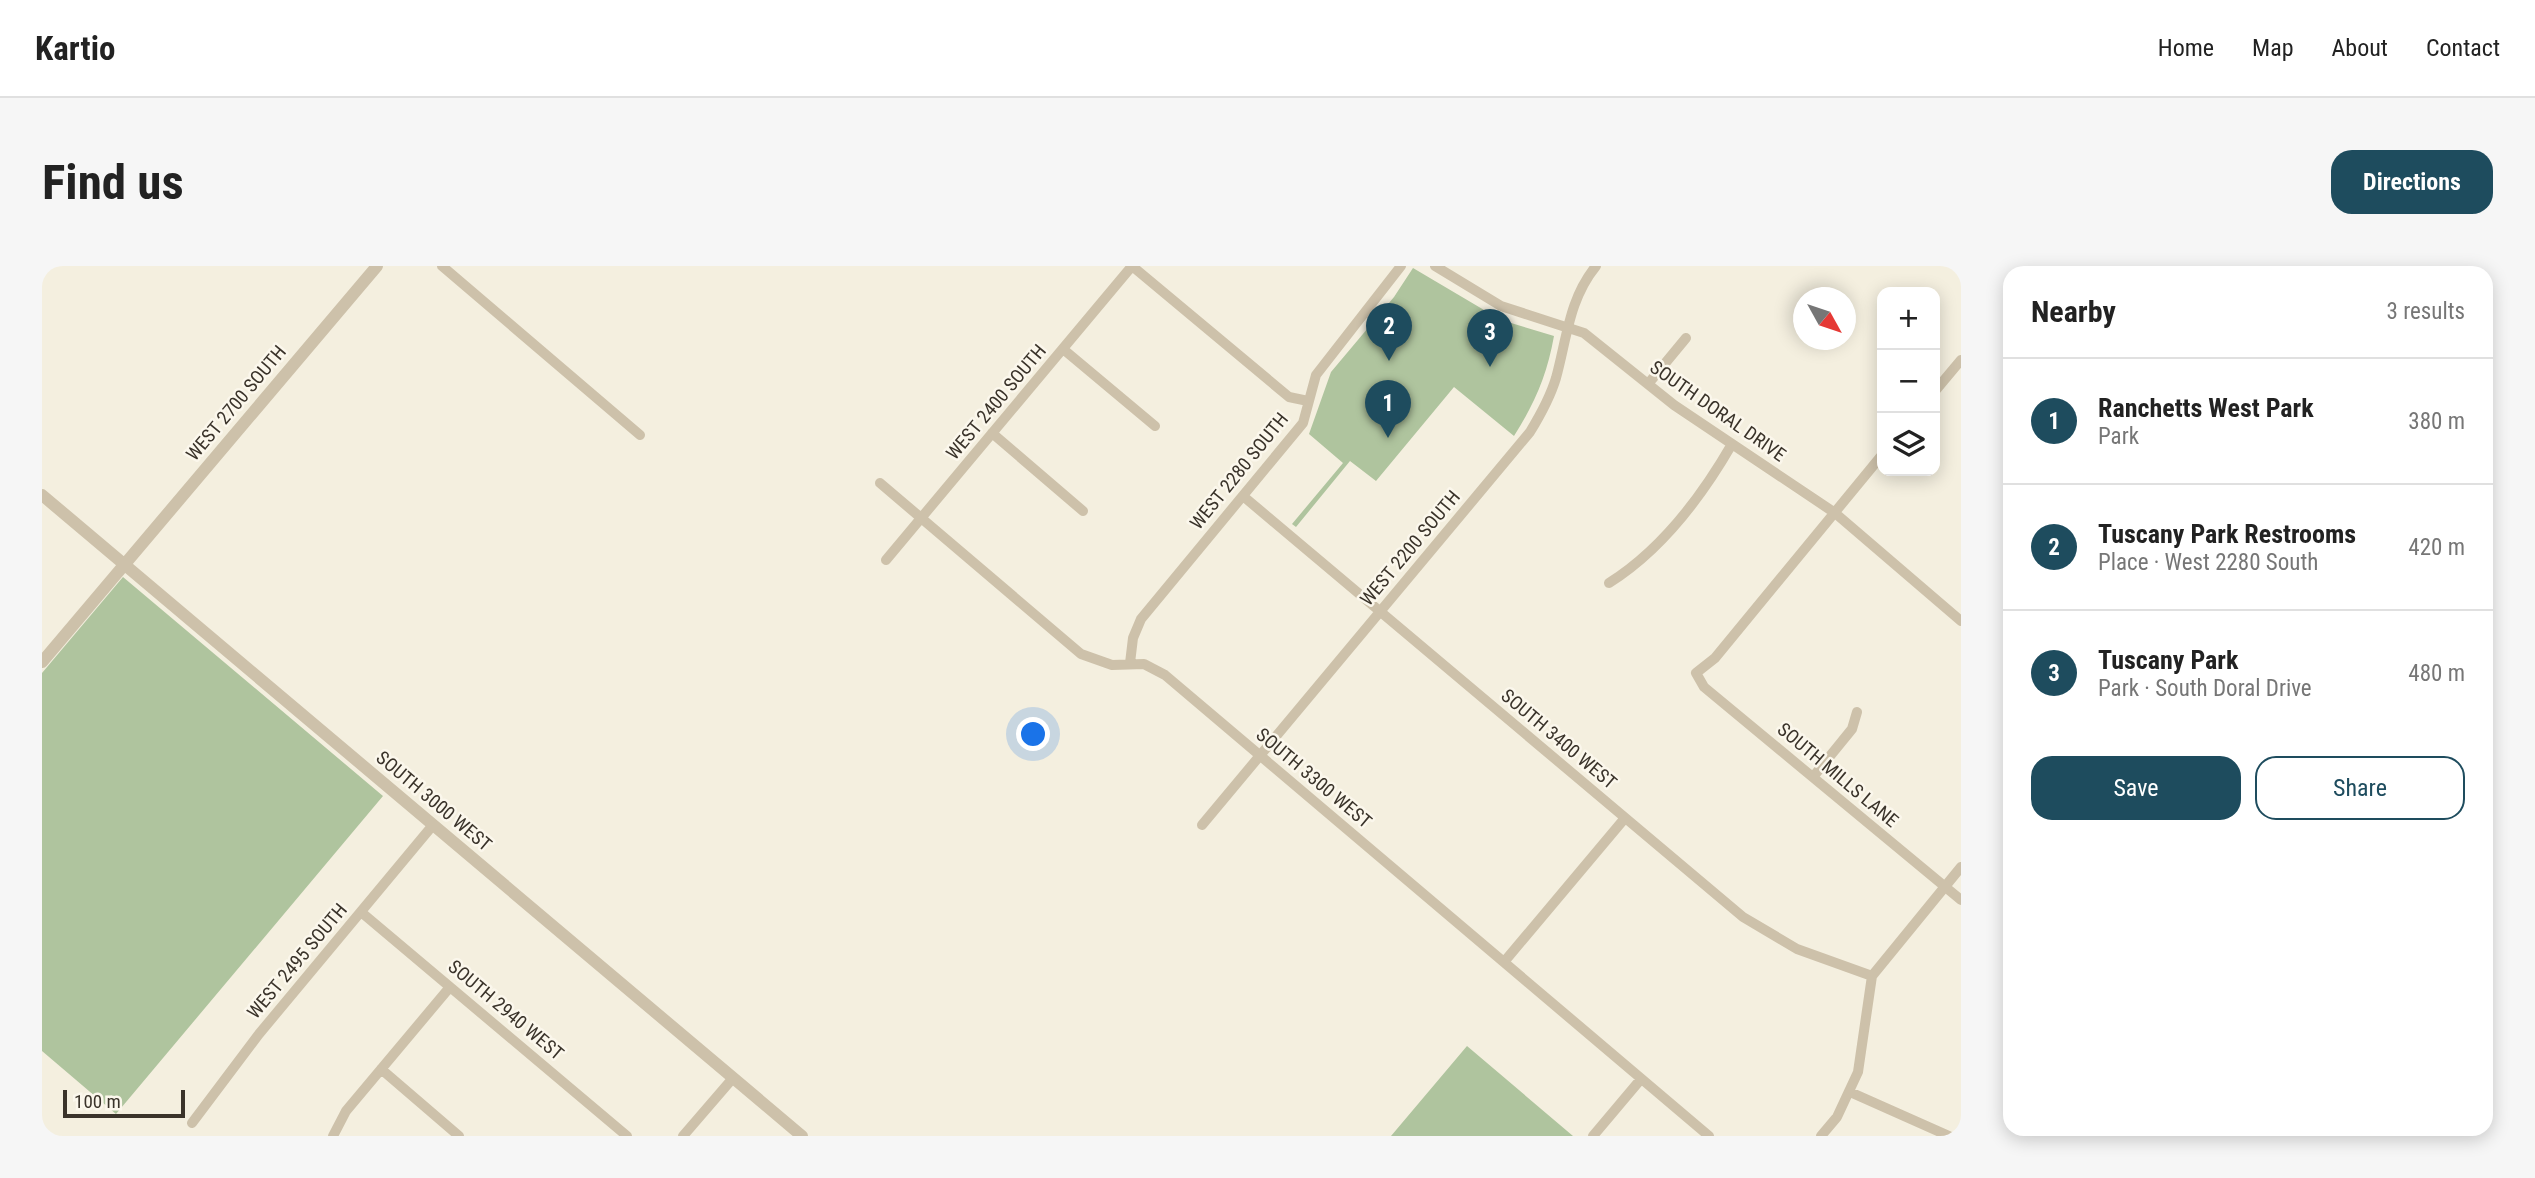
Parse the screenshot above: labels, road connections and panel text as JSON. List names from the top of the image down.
{
  "streets": {
    "street": [
      "WEST 2400 SOUTH",
      "WEST 2700 SOUTH",
      "SOUTH DORAL DRIVE",
      "WEST 2280 SOUTH",
      "WEST 2200 SOUTH",
      "SOUTH 3400 WEST",
      "SOUTH MILLS LANE",
      "SOUTH 3300 WEST",
      "SOUTH 3000 WEST",
      "WEST 2495 SOUTH",
      "SOUTH 2940 WEST"
    ]
  },
  "crossings": [
    ["WEST 2400 SOUTH", "SOUTH 3300 WEST"],
    ["WEST 2700 SOUTH", "SOUTH 3000 WEST"],
    ["SOUTH DORAL DRIVE", "WEST 2200 SOUTH"],
    ["SOUTH DORAL DRIVE", "SOUTH MILLS LANE"],
    ["WEST 2280 SOUTH", "SOUTH 3400 WEST"],
    ["WEST 2280 SOUTH", "SOUTH 3300 WEST"],
    ["WEST 2200 SOUTH", "SOUTH 3400 WEST"],
    ["WEST 2200 SOUTH", "SOUTH 3300 WEST"],
    ["SOUTH 3000 WEST", "WEST 2495 SOUTH"],
    ["WEST 2495 SOUTH", "SOUTH 2940 WEST"]
  ],
  "scale_bar": "100 m",
  "north": "bottom right",
  "page": {
    "header": "Kartio",
    "nav": [
      "Home",
      "Map",
      "About",
      "Contact"
    ],
    "buttons": [
      "Directions",
      ["Save", "Share"]
    ],
    "title": "Find us",
    "heading": ["Nearby", "3 results"],
    "map_buttons": ["+", "−"],
    "pins": ["2", "3", "1"],
    "list": [
      {
        "mark": "1",
        "name": "Ranchetts West Park",
        "note": "Park",
        "value": "380 m"
      },
      {
        "mark": "2",
        "name": "Tuscany Park Restrooms",
        "note": "Place · West 2280 South",
        "value": "420 m"
      },
      {
        "mark": "3",
        "name": "Tuscany Park",
        "note": "Park · South Doral Drive",
        "value": "480 m"
      }
    ],
    "scale": "100 m"
  }
}
